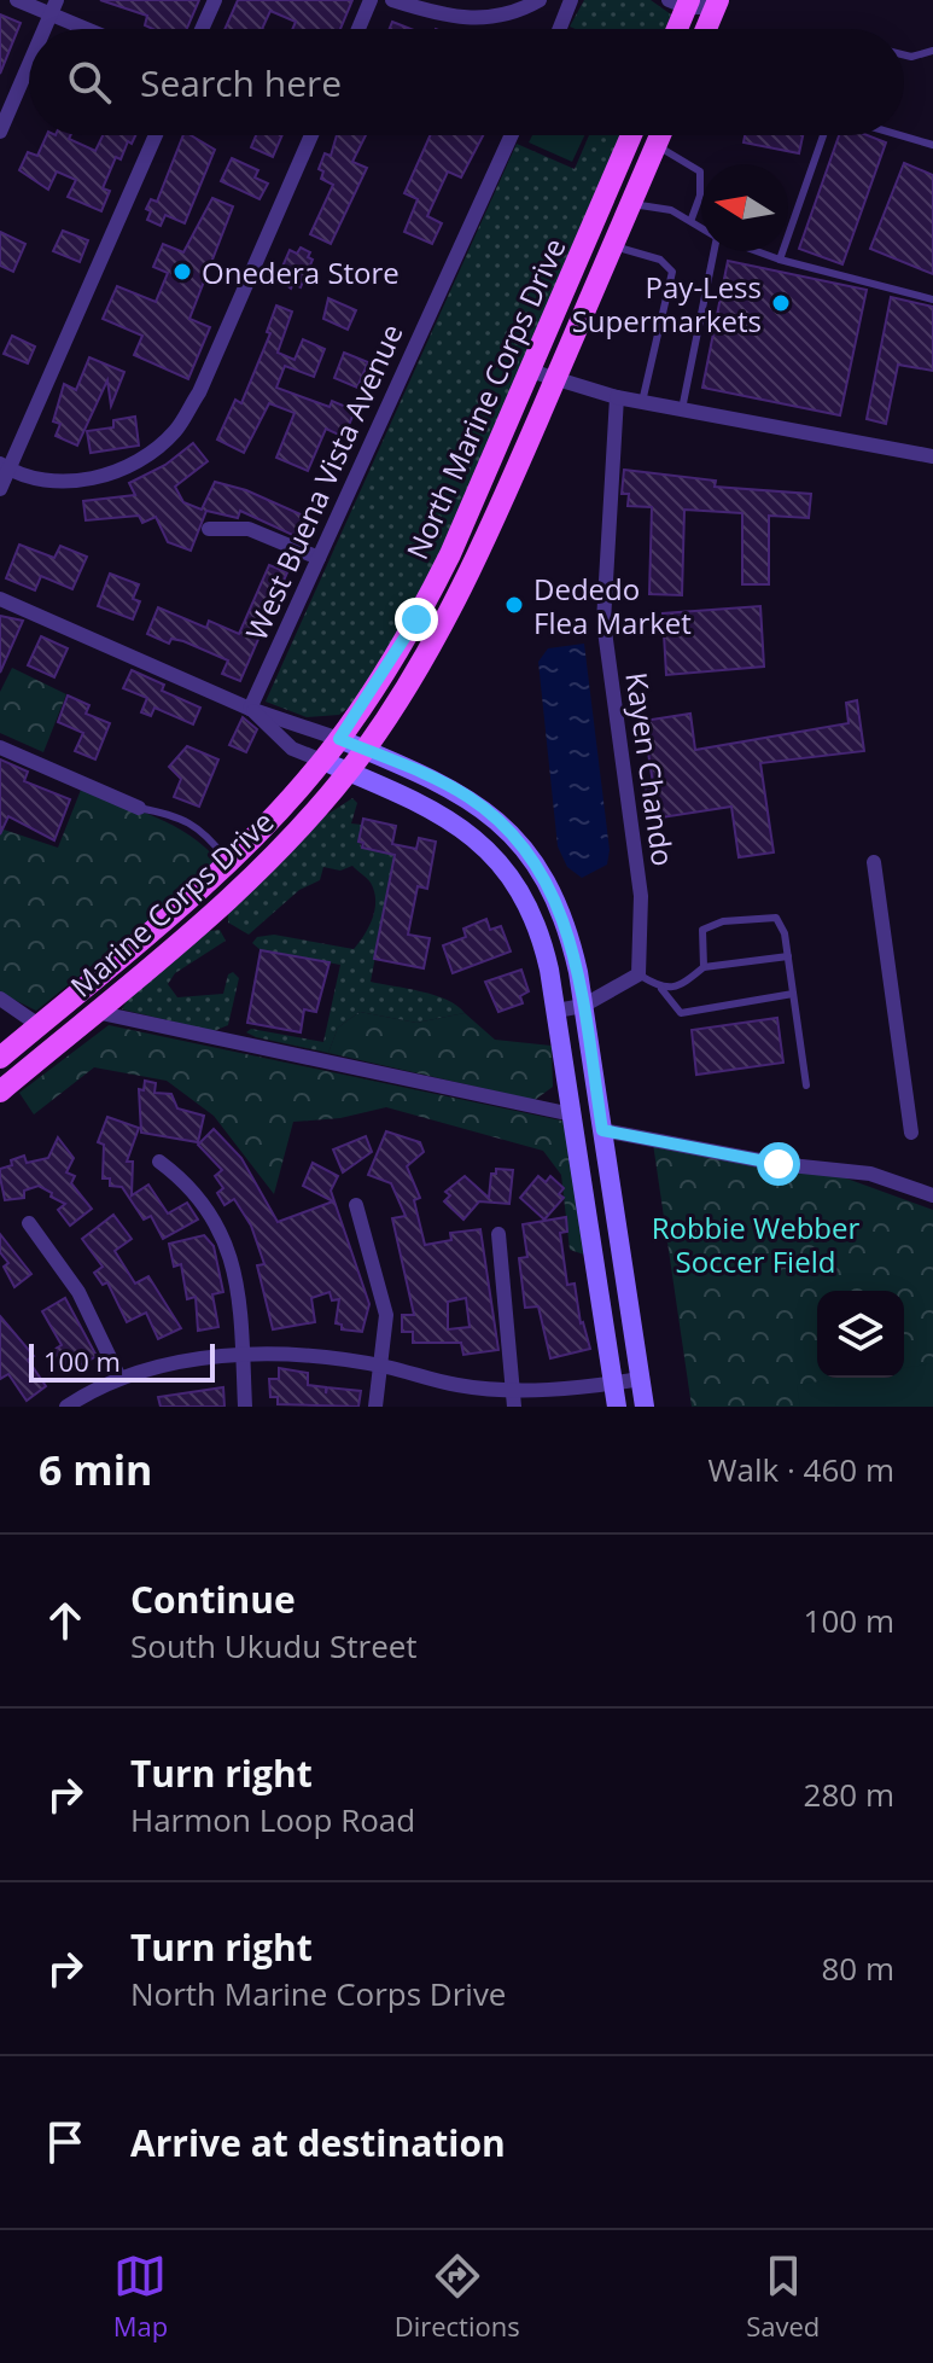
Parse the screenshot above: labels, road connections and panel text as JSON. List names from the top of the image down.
{
  "streets": {
    "main road": ["North Marine Corps Drive", "Marine Corps Drive"],
    "street": ["West Buena Vista Avenue", "Kayen Chando"]
  },
  "parks": ["Robbie Webber Soccer Field"],
  "places": ["Onedera Store", "Pay-Less Supermarkets", "Dededo Flea Market"],
  "scale_bar": "100 m",
  "north": "left",
  "page": {
    "search": "Search here",
    "scale": "100 m",
    "heading": ["6 min", "Walk · 460 m"],
    "list": [
      ["Continue", "South Ukudu Street", "100 m"],
      ["Turn right", "Harmon Loop Road", "280 m"],
      ["Turn right", "North Marine Corps Drive", "80 m"],
      "Arrive at destination"
    ],
    "nav": ["Map", "Directions", "Saved"]
  }
}
